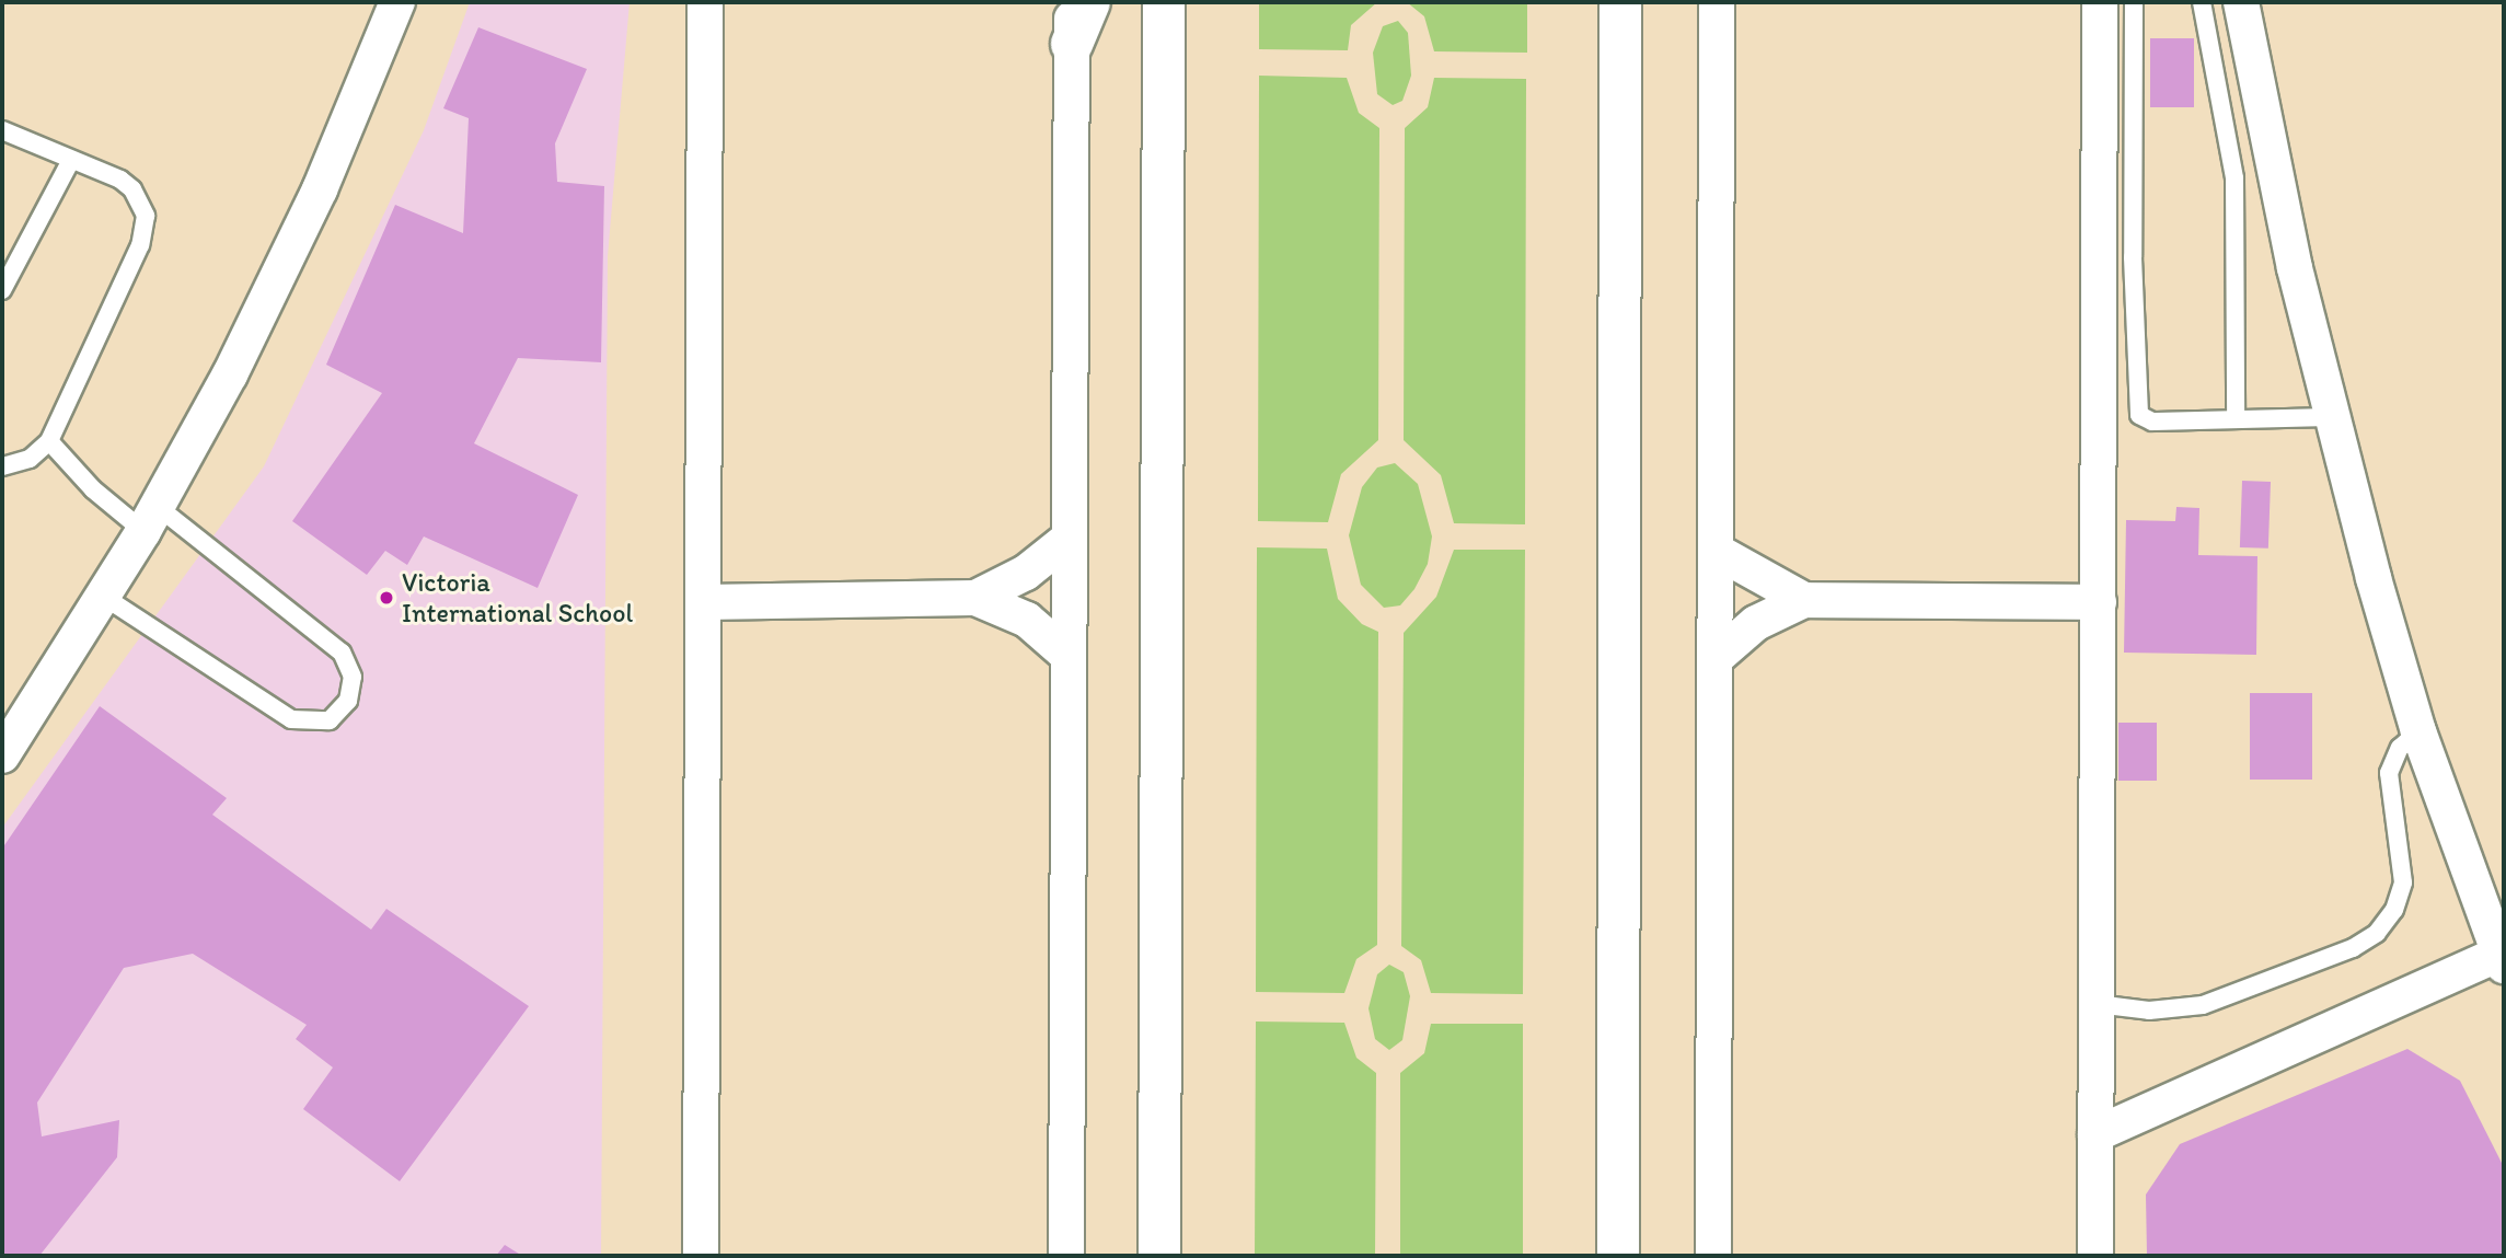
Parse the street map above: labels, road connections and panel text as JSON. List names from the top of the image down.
{
  "places": ["Victoria International School"]
}
